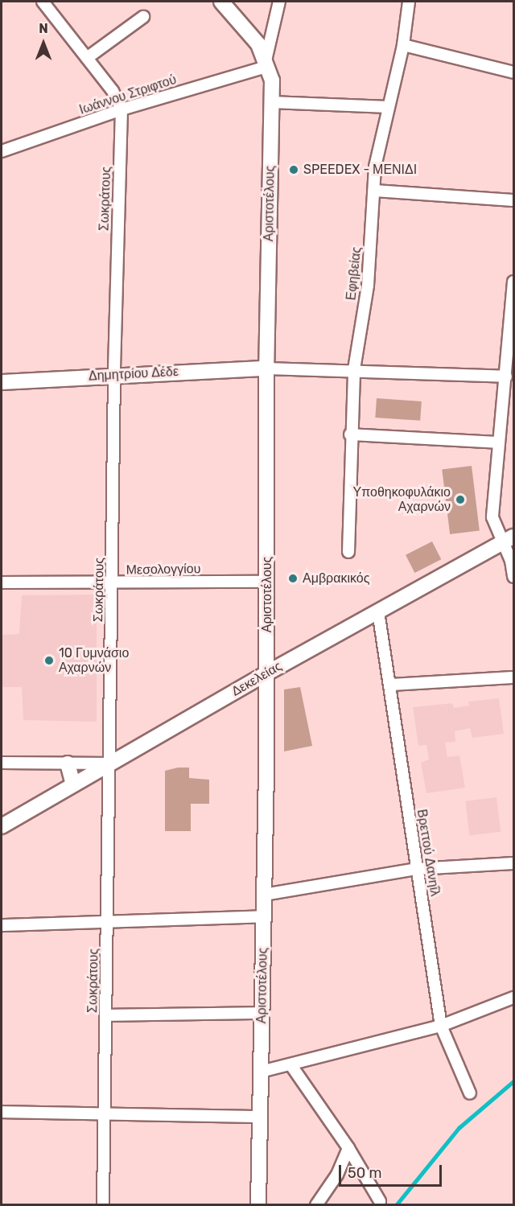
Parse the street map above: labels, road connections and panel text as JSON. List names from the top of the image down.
{
  "streets": {
    "main road": ["Αριστοτέλους", "Δημητρίου Δέδε", "Δεκελείας"],
    "street": [
      "Ιωάννου Στριφτού",
      "Σωκράτους",
      "Εφηβείας",
      "Μεσολογγίου",
      "Βρεττού Δανηΐλ"
    ]
  },
  "crossings": [
    ["Ιωάννου Στριφτού", "Σωκράτους"],
    ["Ιωάννου Στριφτού", "Αριστοτέλους"],
    ["Σωκράτους", "Δημητρίου Δέδε"],
    ["Σωκράτους", "Μεσολογγίου"],
    ["Σωκράτους", "Δεκελείας"],
    ["Αριστοτέλους", "Δημητρίου Δέδε"],
    ["Αριστοτέλους", "Μεσολογγίου"],
    ["Αριστοτέλους", "Δεκελείας"],
    ["Δεκελείας", "Βρεττού Δανηΐλ"]
  ],
  "places": [
    "SPEEDEX - ΜΕΝΙΔΙ",
    "Υποθηκοφυλάκιο Αχαρνών",
    "Αμβρακικός",
    "10 Γυμνάσιο Αχαρνών"
  ],
  "scale_bar": "50 m",
  "north": "top"
}
